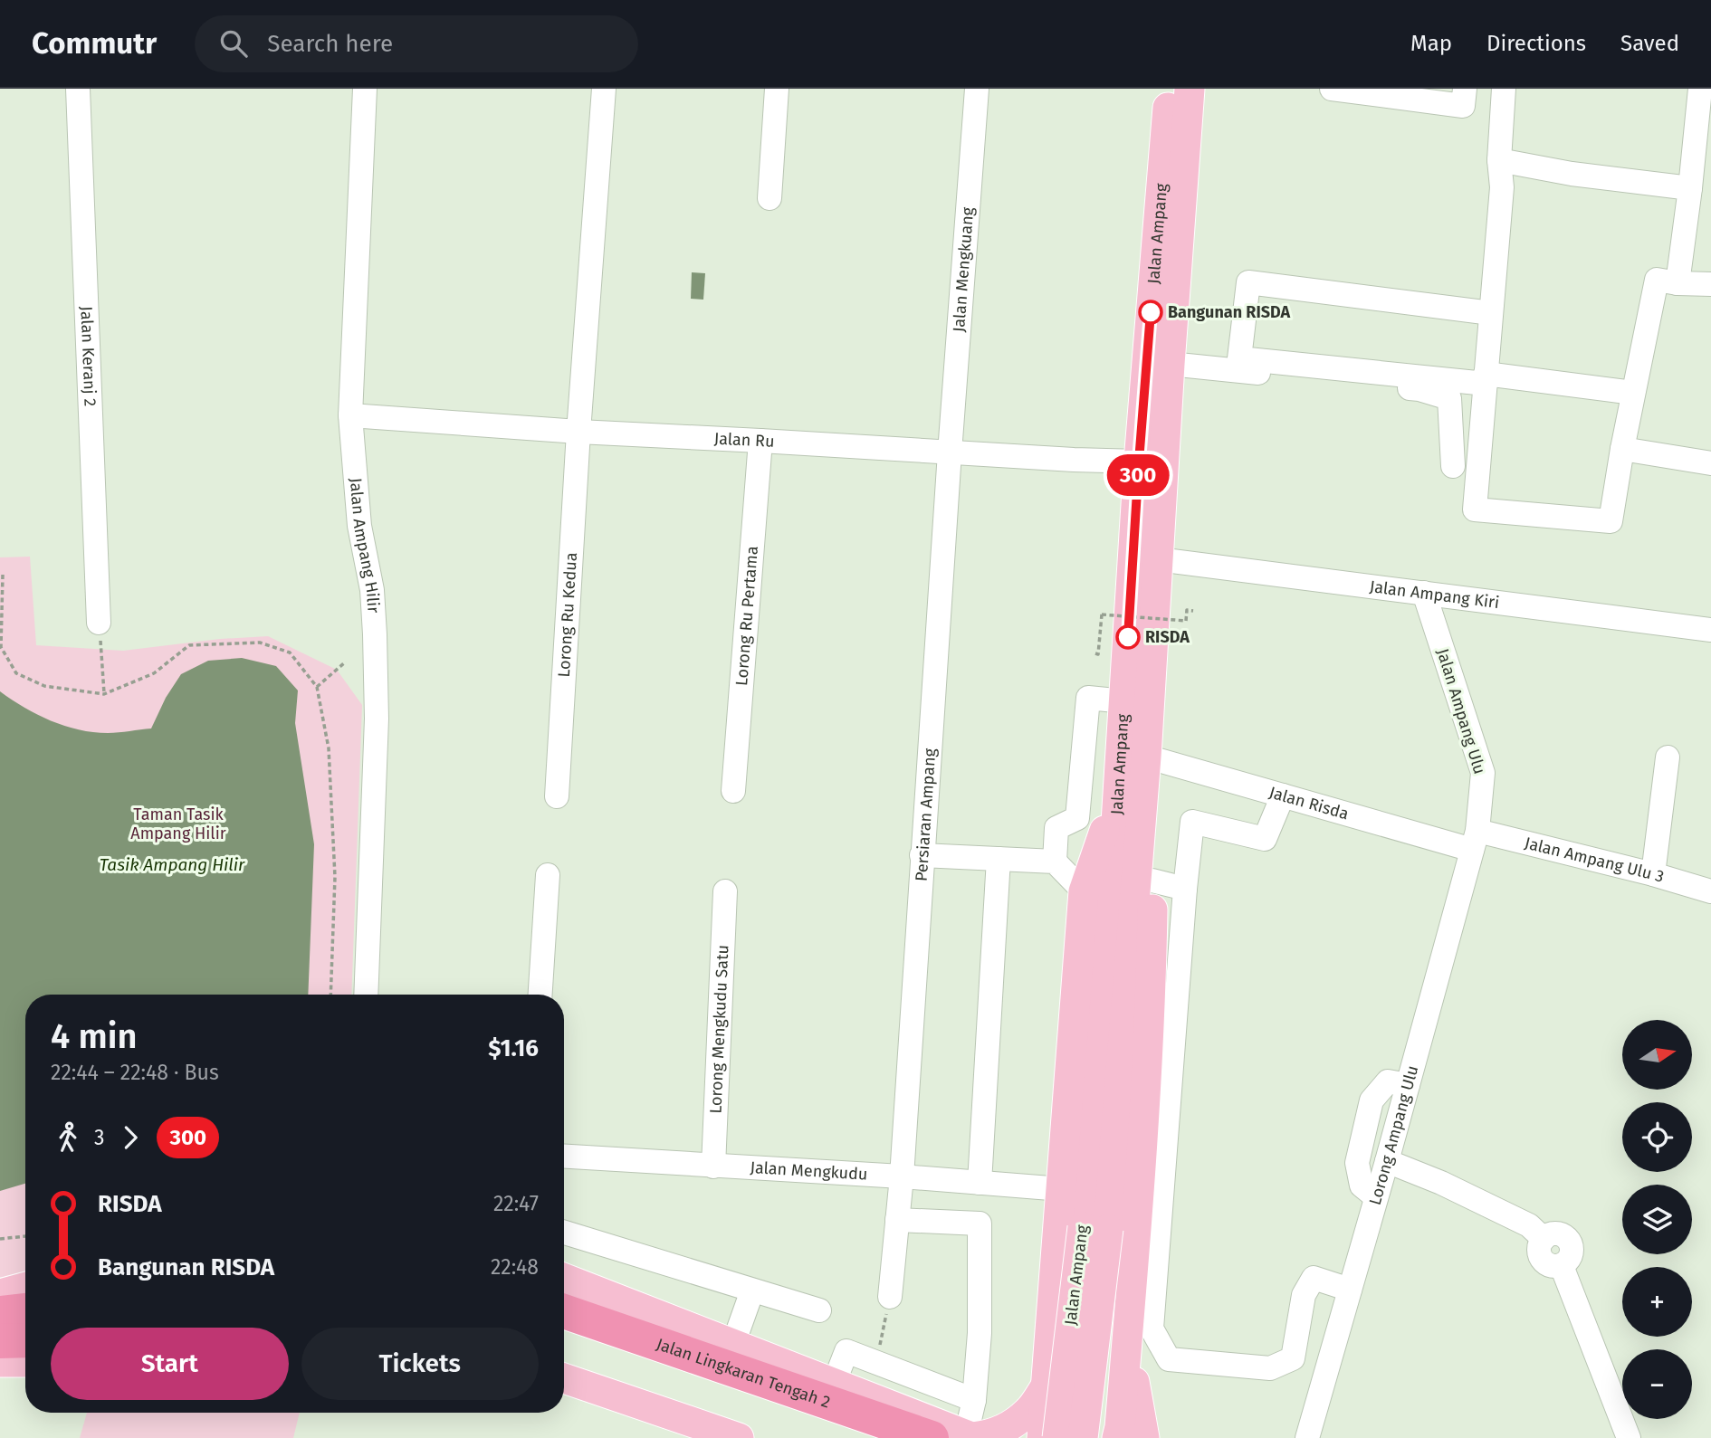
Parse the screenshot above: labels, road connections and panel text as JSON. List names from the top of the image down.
{
  "streets": {
    "highway": ["Jalan Lingkaran Tengah 2"],
    "main road": ["Jalan Ampang"],
    "street": [
      "Jalan Mengkuang",
      "Jalan Keranj 2",
      "Jalan Ru",
      "Jalan Ampang Hilir",
      "Jalan Ampang Kiri",
      "Lorong Ru Kedua",
      "Lorong Ru Pertama",
      "Jalan Ampang Ulu",
      "Jalan Risda",
      "Persiaran Ampang",
      "Jalan Ampang Ulu 3",
      "Lorong Mengkudu Satu",
      "Lorong Ampang Ulu",
      "Jalan Mengkudu"
    ]
  },
  "crossings": [
    ["Jalan Ampang", "Jalan Ru"],
    ["Jalan Ampang", "Jalan Ampang Kiri"],
    ["Jalan Ampang", "Jalan Risda"],
    ["Jalan Mengkuang", "Jalan Ru"],
    ["Jalan Mengkuang", "Persiaran Ampang"],
    ["Jalan Ru", "Jalan Ampang Hilir"],
    ["Jalan Ru", "Lorong Ru Kedua"],
    ["Jalan Ru", "Lorong Ru Pertama"],
    ["Jalan Ru", "Persiaran Ampang"],
    ["Jalan Ampang Kiri", "Jalan Ampang Ulu"],
    ["Jalan Ampang Ulu", "Jalan Risda"],
    ["Jalan Ampang Ulu", "Jalan Ampang Ulu 3"],
    ["Jalan Ampang Ulu", "Lorong Ampang Ulu"],
    ["Jalan Risda", "Jalan Ampang Ulu 3"],
    ["Jalan Risda", "Lorong Ampang Ulu"],
    ["Persiaran Ampang", "Jalan Mengkudu"],
    ["Jalan Ampang Ulu 3", "Lorong Ampang Ulu"],
    ["Lorong Mengkudu Satu", "Jalan Mengkudu"]
  ],
  "water": ["Tasik Ampang Hilir"],
  "parks": ["Taman Tasik Ampang Hilir"],
  "places": ["Bangunan RISDA", "RISDA"],
  "lines": ["bus line 300"],
  "north": "right",
  "page": {
    "header": "Commutr",
    "search": "Search here",
    "nav": ["Map", "Directions", "Saved"],
    "on_map": "300",
    "heading": ["4 min", "22:44 – 22:48 · Bus", "$1.16"],
    "map_buttons": ["+", "−"],
    "legs": ["3", "300"],
    "list": [
      {
        "name": "RISDA",
        "value": "22:47"
      },
      {
        "name": "Bangunan RISDA",
        "value": "22:48"
      }
    ],
    "buttons": ["Start", "Tickets"]
  }
}
